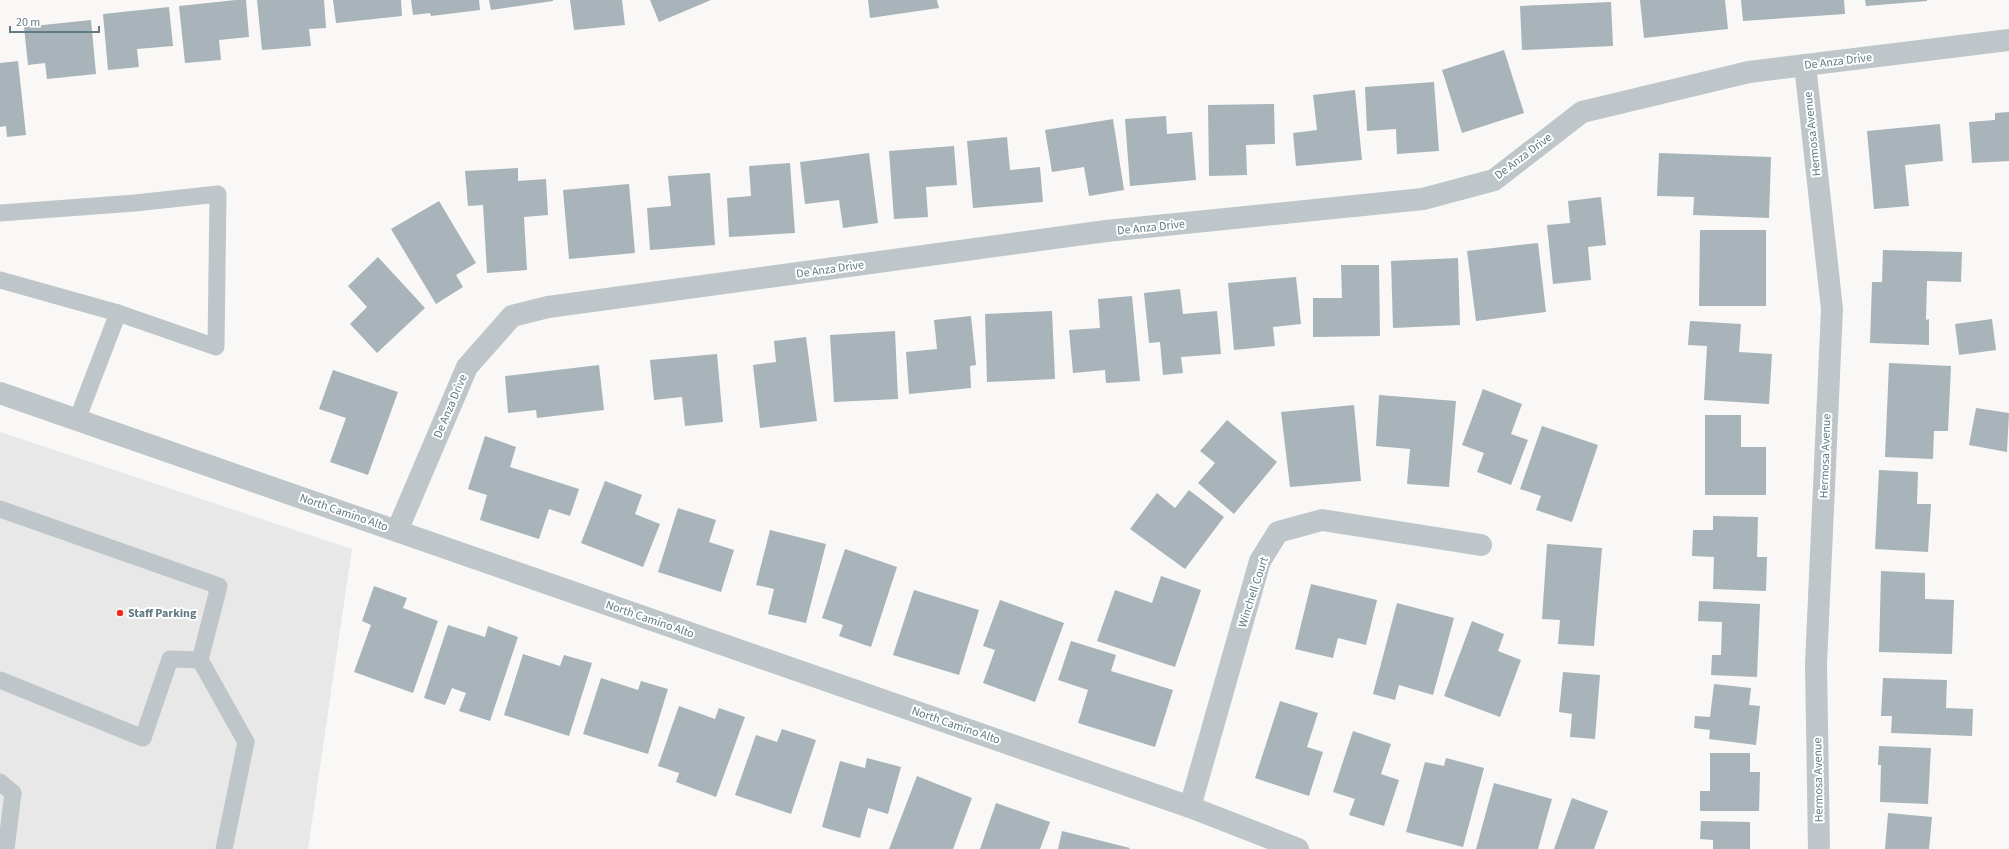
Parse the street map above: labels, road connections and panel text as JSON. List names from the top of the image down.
{
  "streets": {
    "street": [
      "De Anza Drive",
      "Hermosa Avenue",
      "North Camino Alto",
      "Winchell Court"
    ]
  },
  "crossings": [
    ["De Anza Drive", "Hermosa Avenue"],
    ["De Anza Drive", "North Camino Alto"],
    ["North Camino Alto", "Winchell Court"]
  ],
  "places": ["Staff Parking"],
  "scale_bar": "20 m"
}
